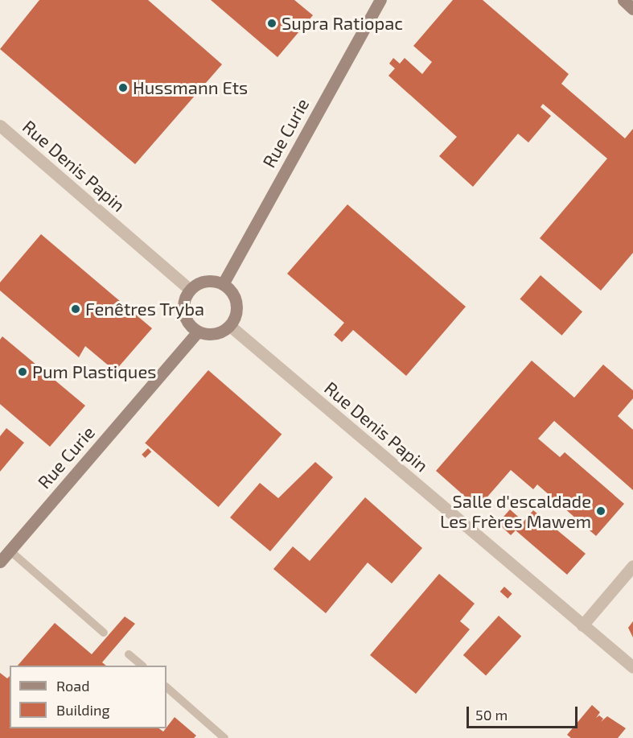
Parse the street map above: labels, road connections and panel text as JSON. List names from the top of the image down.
{
  "streets": {
    "main road": ["Rue Curie"],
    "street": ["Rue Denis Papin"]
  },
  "crossings": [
    ["Rue Curie", "Rue Denis Papin"]
  ],
  "places": [
    "Supra Ratiopac",
    "Hussmann Ets",
    "Fenêtres Tryba",
    "Pum Plastiques",
    "Salle d'escaldade Les Frères Mawem"
  ],
  "legend": ["Road", "Building"],
  "scale_bar": "50 m"
}
